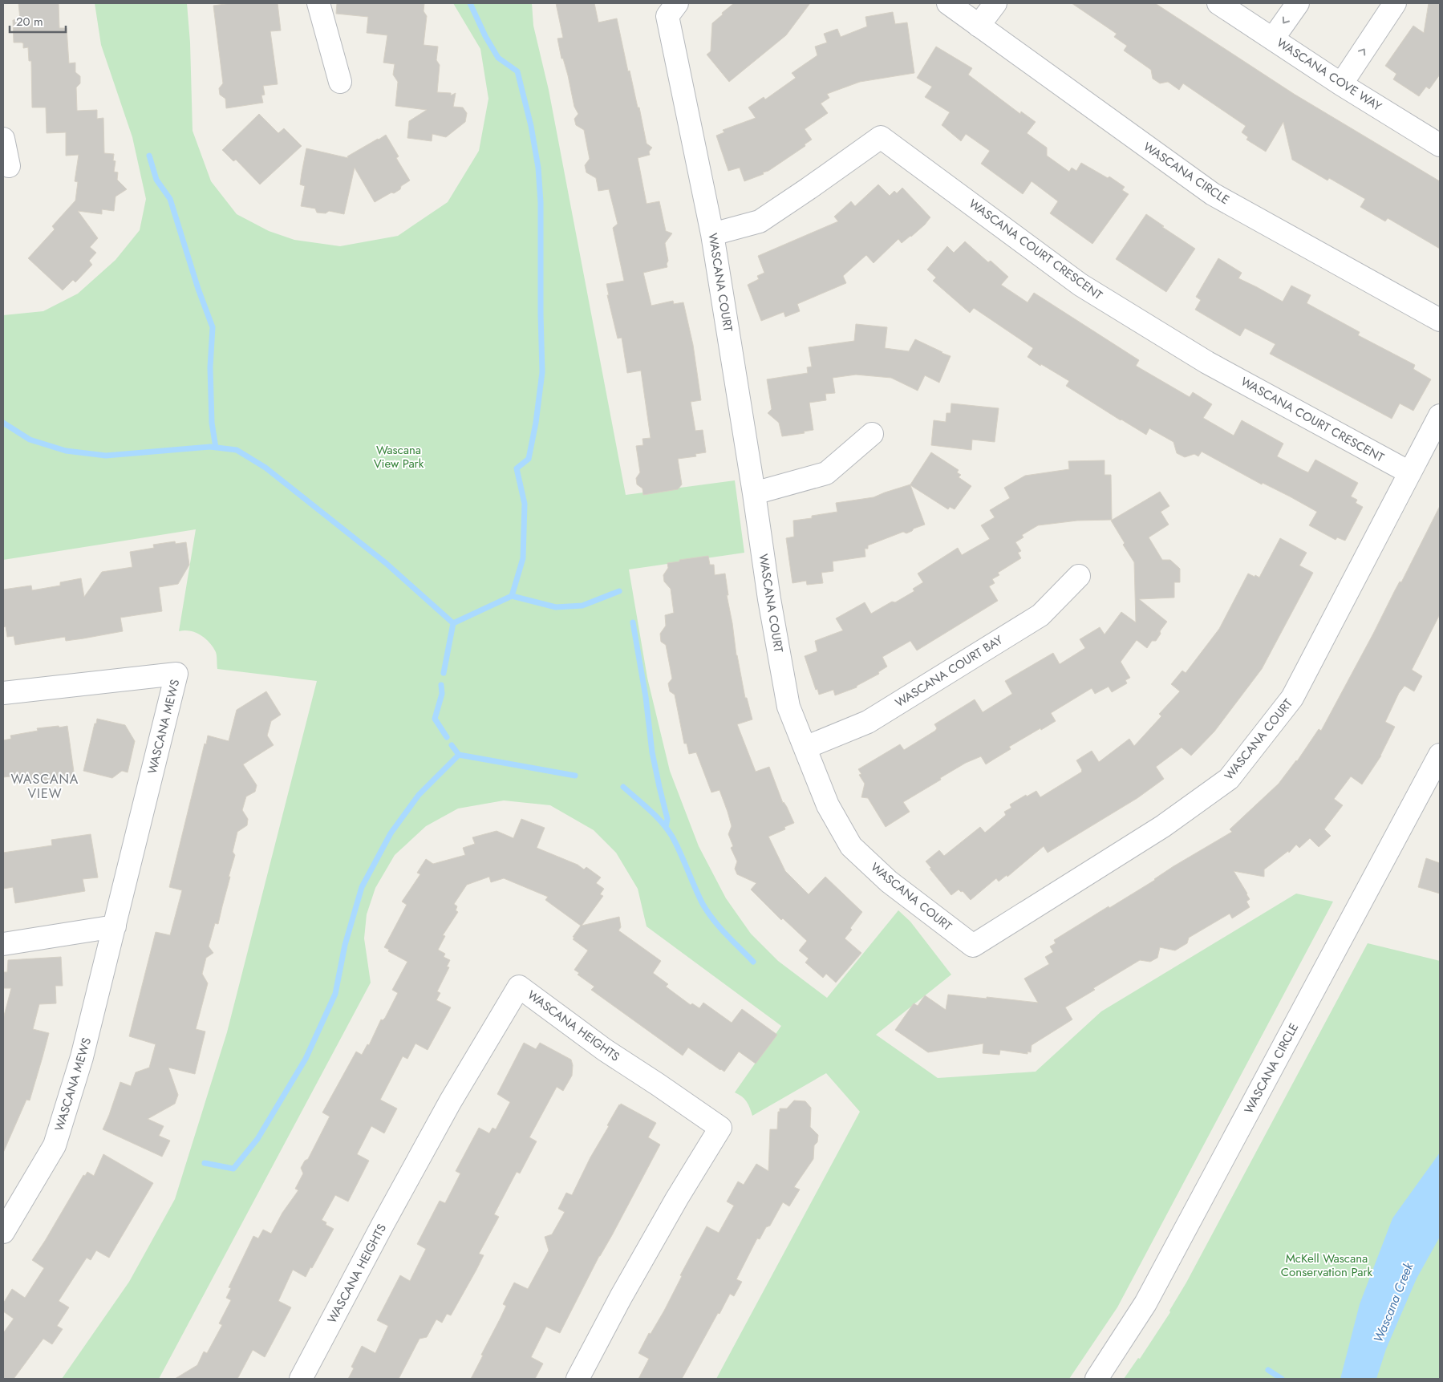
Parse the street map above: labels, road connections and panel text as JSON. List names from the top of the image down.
{
  "streets": {
    "street": [
      "WASCANA COVE WAY",
      "WASCANA CIRCLE",
      "WASCANA COURT CRESCENT",
      "WASCANA COURT",
      "WASCANA COURT BAY",
      "WASCANA MEWS",
      "WASCANA HEIGHTS"
    ]
  },
  "crossings": [
    ["WASCANA COURT CRESCENT", "WASCANA COURT"],
    ["WASCANA COURT", "WASCANA COURT BAY"]
  ],
  "districts": ["WASCANA VIEW"],
  "water": ["Wascana Creek"],
  "parks": ["Wascana View Park", "McKell Wascana Conservation Park"],
  "scale_bar": "20 m"
}
